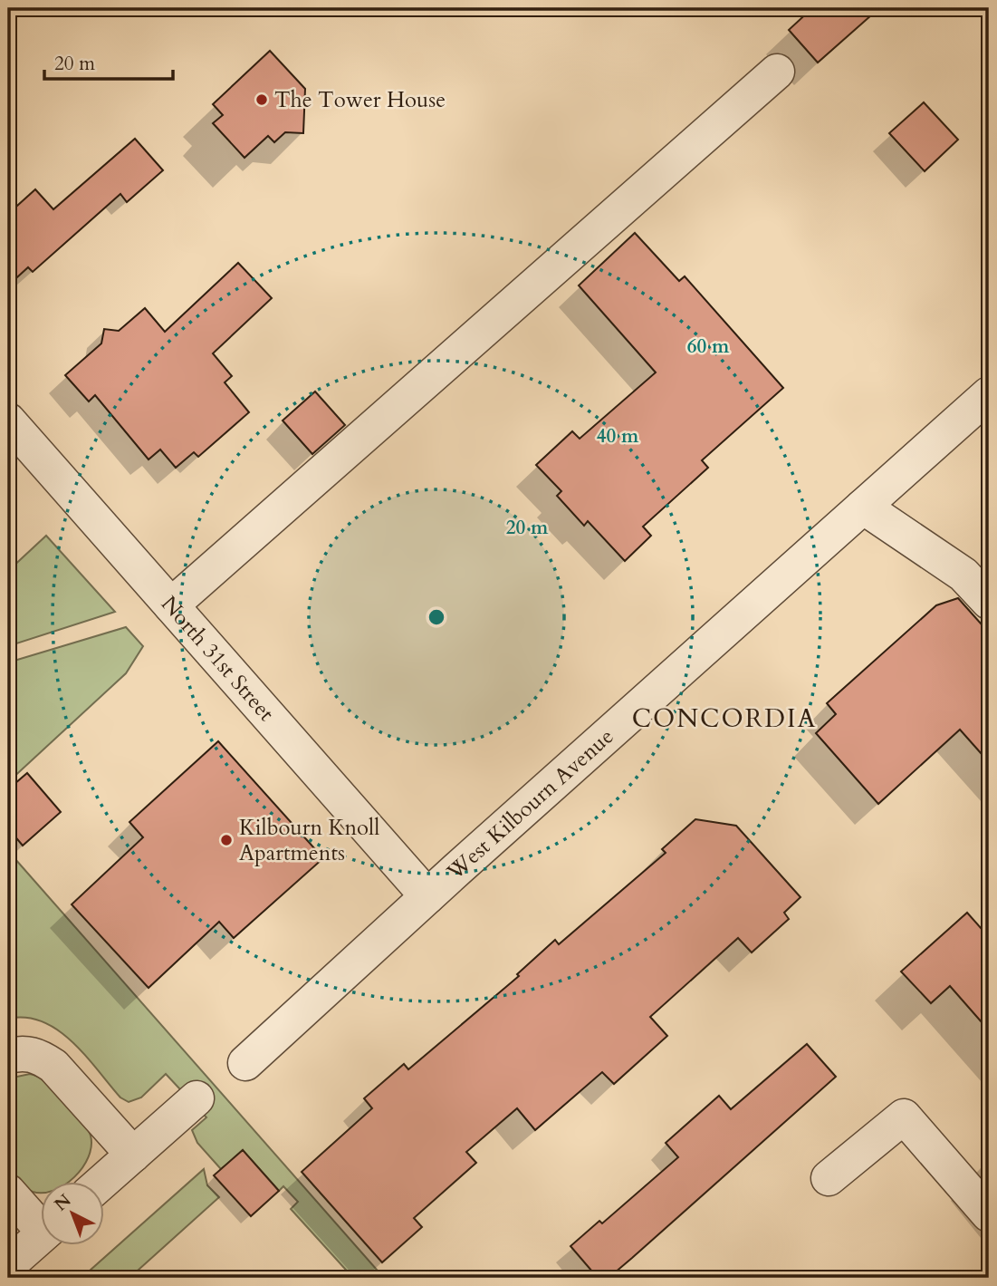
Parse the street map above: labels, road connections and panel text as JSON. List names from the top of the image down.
{
  "streets": {
    "street": ["North 31st Street", "West Kilbourn Avenue"]
  },
  "crossings": [
    ["North 31st Street", "West Kilbourn Avenue"]
  ],
  "districts": ["CONCORDIA"],
  "places": ["The Tower House", "Kilbourn Knoll Apartments"],
  "scale_bar": "20 m",
  "north": "top left",
  "rings": ["60 m", "40 m", "20 m"]
}
